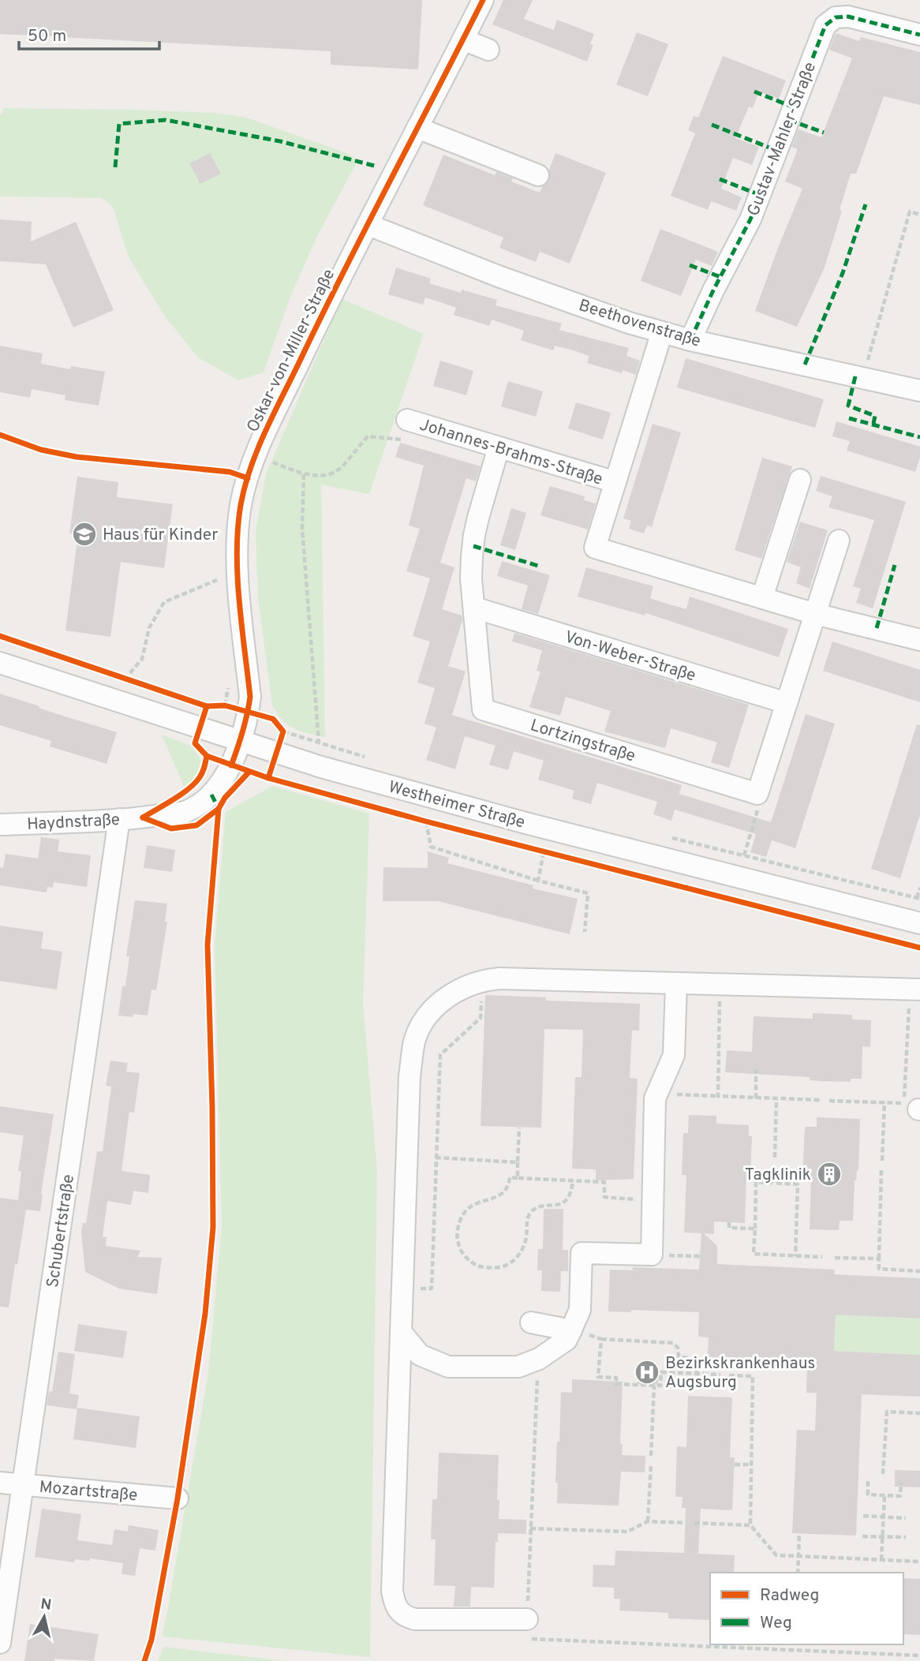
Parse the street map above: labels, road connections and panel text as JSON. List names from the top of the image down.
{
  "streets": {
    "street": [
      "Gustav-Mahler-Straße",
      "Beethovenstraße",
      "Oskar-von-Miller-Straße",
      "Johannes-Brahms-Straße",
      "Von-Weber-Straße",
      "Lortzingstraße",
      "Westheimer Straße",
      "Haydnstraße",
      "Schubertstraße",
      "Mozartstraße"
    ]
  },
  "crossings": [
    ["Gustav-Mahler-Straße", "Beethovenstraße"],
    ["Beethovenstraße", "Oskar-von-Miller-Straße"],
    ["Oskar-von-Miller-Straße", "Westheimer Straße"],
    ["Oskar-von-Miller-Straße", "Haydnstraße"],
    ["Johannes-Brahms-Straße", "Lortzingstraße"],
    ["Von-Weber-Straße", "Lortzingstraße"],
    ["Westheimer Straße", "Haydnstraße"],
    ["Haydnstraße", "Schubertstraße"],
    ["Schubertstraße", "Mozartstraße"]
  ],
  "places": {
    "school or university": ["Haus für Kinder"],
    "building": ["Tagklinik"],
    "hospital": ["Bezirkskrankenhaus Augsburg"]
  },
  "legend": ["Radweg", "Weg"],
  "scale_bar": "50 m",
  "north": "top"
}
